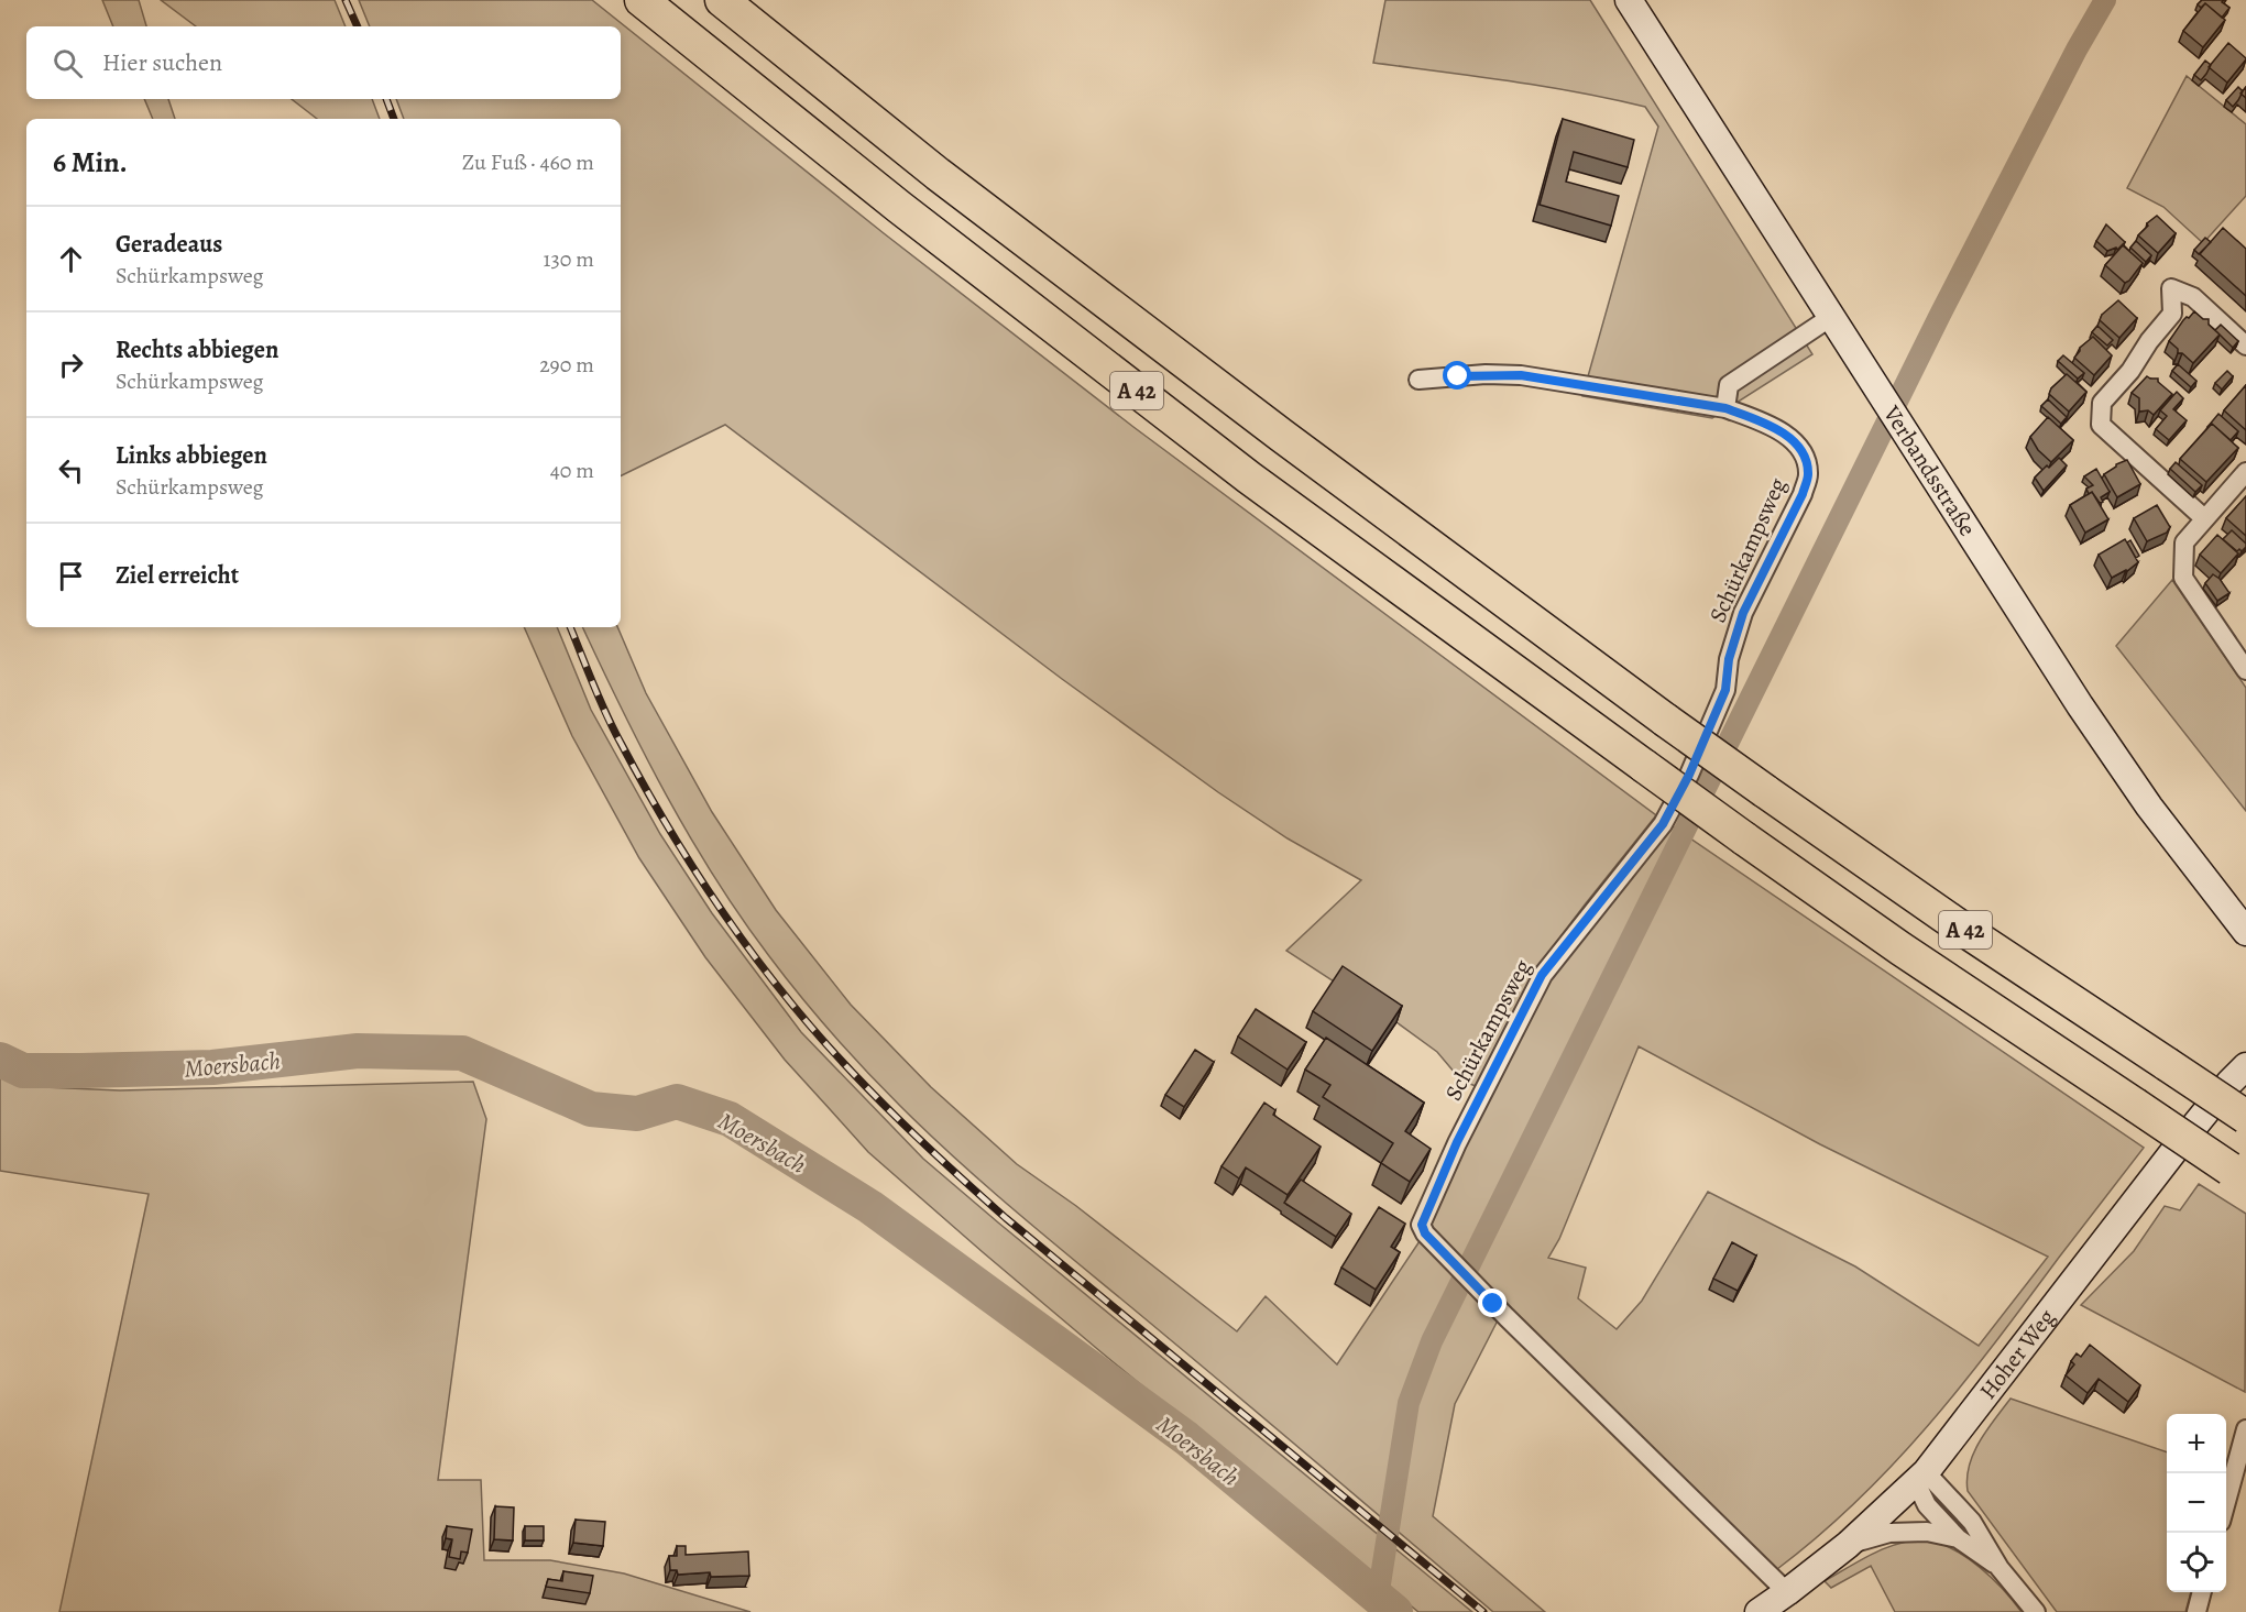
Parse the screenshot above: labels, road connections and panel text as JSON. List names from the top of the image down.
{
  "streets": {
    "highway": ["A 42"],
    "main road": ["Verbandsstraße", "Hoher Weg"],
    "street": ["Schürkampsweg"]
  },
  "crossings": [
    ["Schürkampsweg", "Hoher Weg"]
  ],
  "water": ["Moersbach"],
  "page": {
    "search": "Hier suchen",
    "heading": ["6 Min.", "Zu Fuß · 460 m"],
    "list": [
      ["Geradeaus", "Schürkampsweg", "130 m"],
      ["Rechts abbiegen", "Schürkampsweg", "290 m"],
      ["Links abbiegen", "Schürkampsweg", "40 m"],
      "Ziel erreicht"
    ],
    "map_buttons": ["+", "−"]
  }
}
